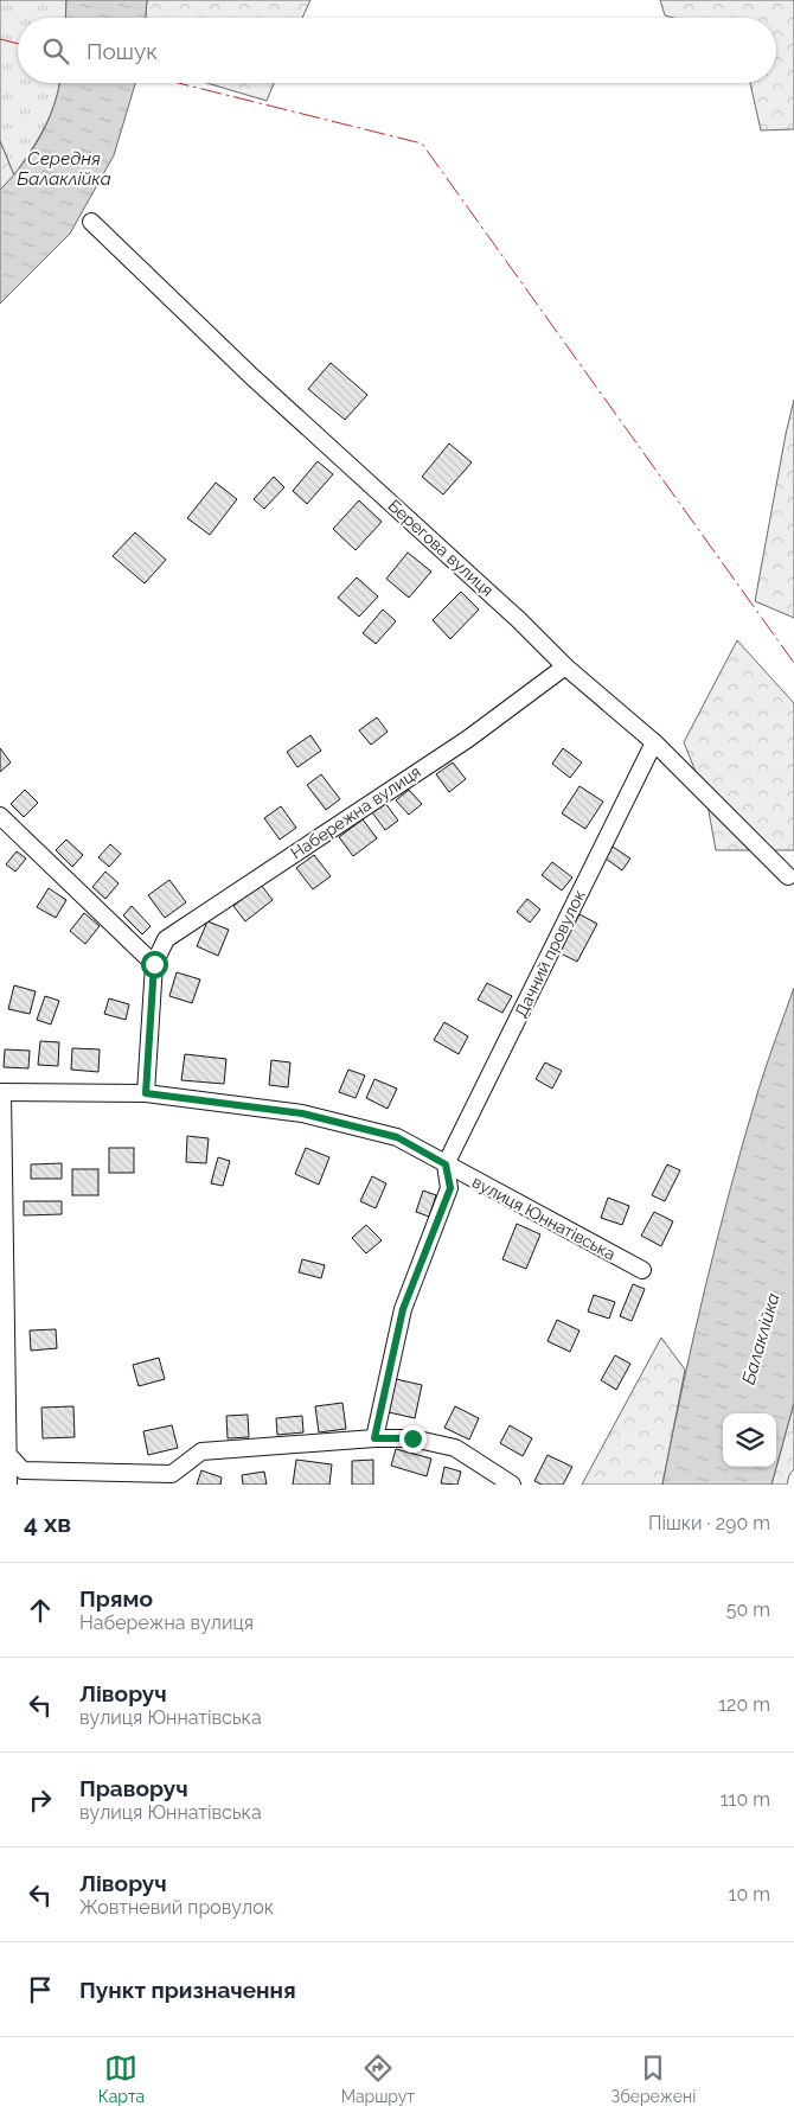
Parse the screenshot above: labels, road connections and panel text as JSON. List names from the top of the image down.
{
  "streets": {
    "street": [
      "Берегова вулиця",
      "Набережна вулиця",
      "Дачний провулок",
      "вулиця Юннатівська"
    ]
  },
  "crossings": [
    ["Берегова вулиця", "Набережна вулиця"],
    ["Берегова вулиця", "Дачний провулок"],
    ["Набережна вулиця", "вулиця Юннатівська"],
    ["Дачний провулок", "вулиця Юннатівська"]
  ],
  "water": ["Середня Балаклійка", "Балаклійка"],
  "page": {
    "search": "Пошук",
    "heading": ["4 хв", "Пішки · 290 m"],
    "list": [
      ["Прямо", "Набережна вулиця", "50 m"],
      ["Ліворуч", "вулиця Юннатівська", "120 m"],
      ["Праворуч", "вулиця Юннатівська", "110 m"],
      ["Ліворуч", "Жовтневий провулок", "10 m"],
      "Пункт призначення"
    ],
    "nav": ["Карта", "Маршрут", "Збережені"]
  }
}
